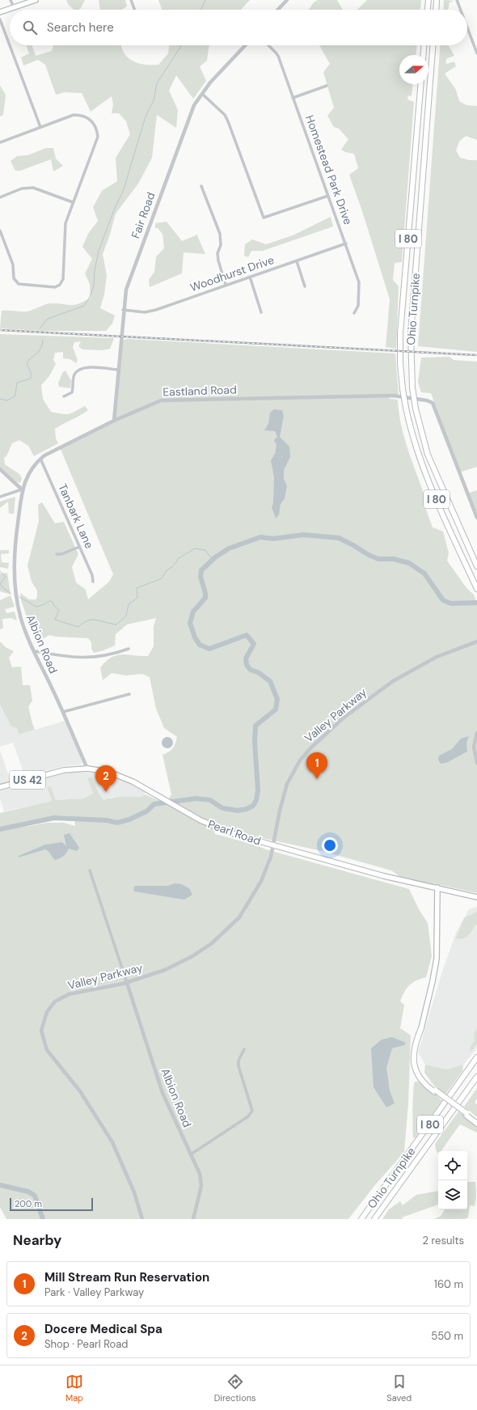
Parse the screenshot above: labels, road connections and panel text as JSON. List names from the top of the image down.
{
  "streets": {
    "highway": ["I 80", "Ohio Turnpike"],
    "main road": ["US 42", "Pearl Road"],
    "street": [
      "Homestead Park Drive",
      "Fair Road",
      "Woodhurst Drive",
      "Eastland Road",
      "Tanbark Lane",
      "Albion Road",
      "Valley Parkway"
    ]
  },
  "crossings": [
    ["Homestead Park Drive", "Woodhurst Drive"],
    ["Fair Road", "Woodhurst Drive"],
    ["Fair Road", "Eastland Road"],
    ["Eastland Road", "Tanbark Lane"],
    ["Eastland Road", "Albion Road"],
    ["Albion Road", "Valley Parkway"],
    ["Albion Road", "Pearl Road"],
    ["Valley Parkway", "Pearl Road"]
  ],
  "scale_bar": "200 m",
  "north": "right",
  "page": {
    "search": "Search here",
    "pins": ["1", "2"],
    "scale": "200 m",
    "heading": ["Nearby", "2 results"],
    "list": [
      {
        "mark": "1",
        "name": "Mill Stream Run Reservation",
        "note": "Park · Valley Parkway",
        "value": "160 m"
      },
      {
        "mark": "2",
        "name": "Docere Medical Spa",
        "note": "Shop · Pearl Road",
        "value": "550 m"
      }
    ],
    "nav": ["Map", "Directions", "Saved"]
  }
}
